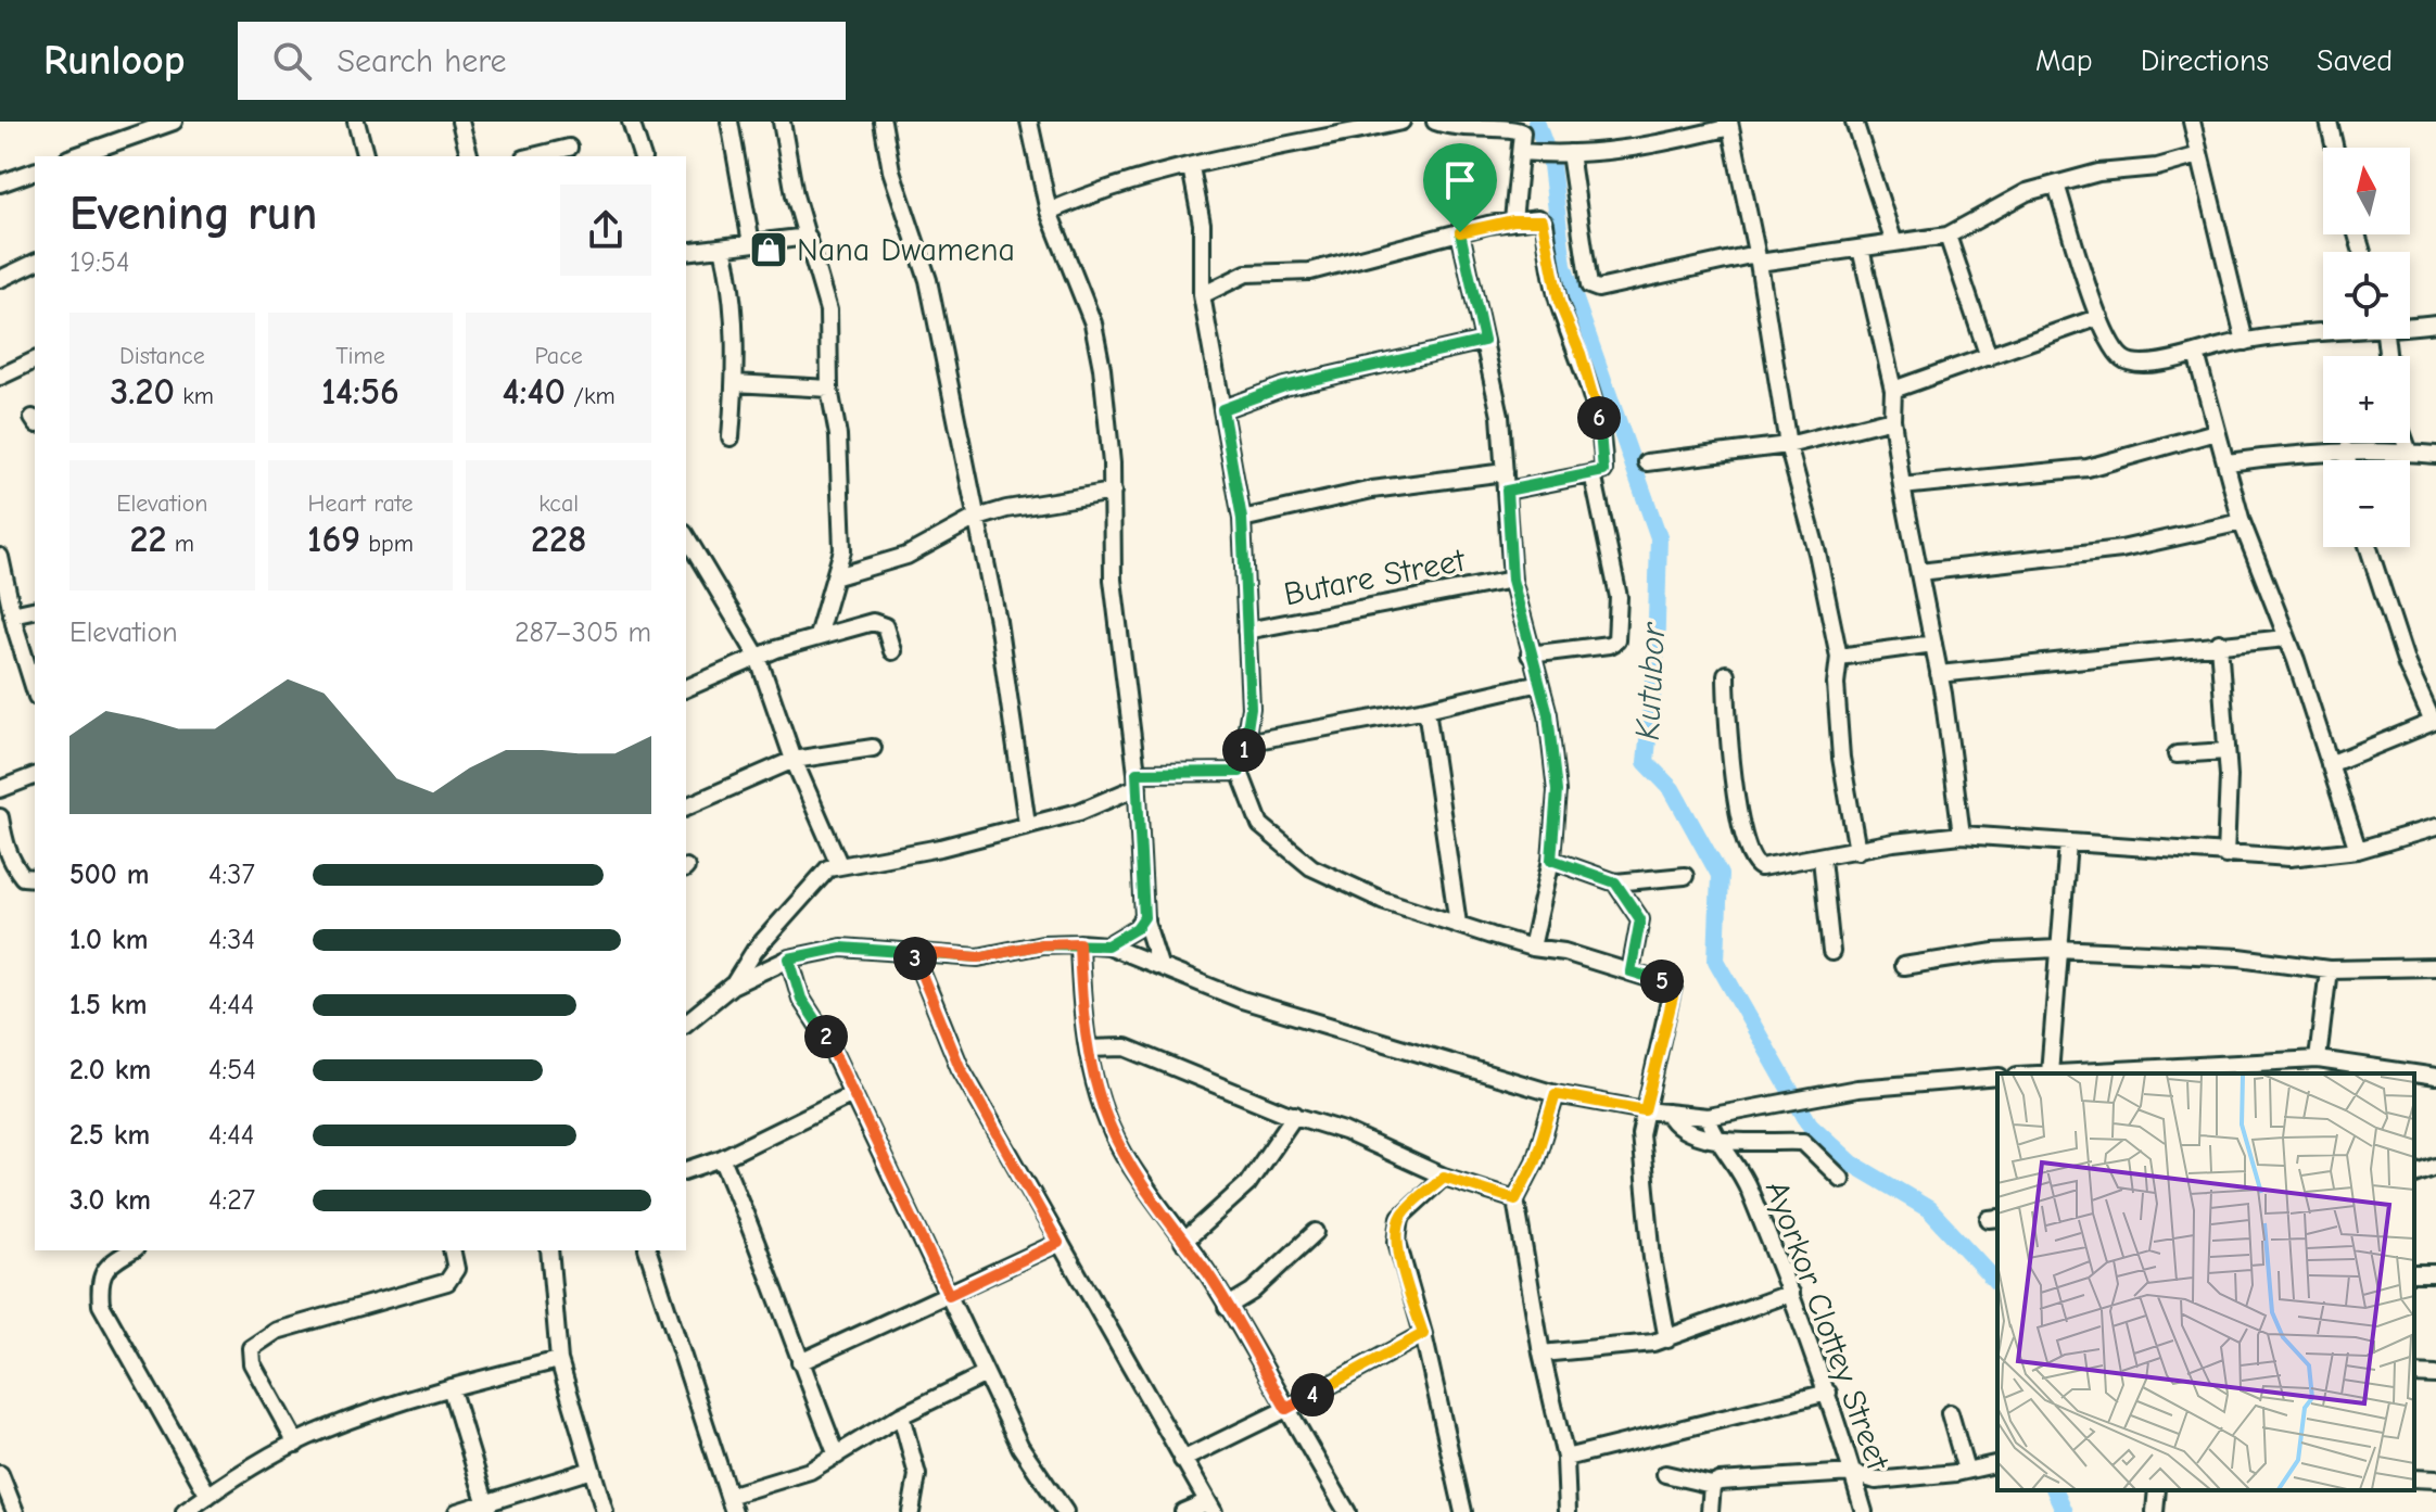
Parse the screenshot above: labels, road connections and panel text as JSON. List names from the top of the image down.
{
  "streets": {
    "street": ["Butare Street", "Ayorkor Clottey Street"]
  },
  "water": ["Kutubor"],
  "places": {
    "shop": ["Nana Dwamena"]
  },
  "north": "top",
  "page": {
    "header": "Runloop",
    "search": "Search here",
    "nav": ["Map", "Directions", "Saved"],
    "map_buttons": ["+", "−"],
    "heading": ["Evening run", "19:54"],
    "stats": [
      ["Distance", "3.20 km"],
      ["Time", "14:56"],
      ["Pace", "4:40 /km"],
      ["Elevation", "22 m"],
      ["Heart rate", "169 bpm"],
      ["kcal", "228"]
    ],
    "pins": [
      "6",
      "1",
      "3",
      "5",
      "2",
      "4"
    ],
    "chart": ["Elevation", "287–305 m"],
    "list": [
      {
        "name": "500 m",
        "note": "4:37"
      },
      {
        "name": "1.0 km",
        "note": "4:34"
      },
      {
        "name": "1.5 km",
        "note": "4:44"
      },
      {
        "name": "2.0 km",
        "note": "4:54"
      },
      {
        "name": "2.5 km",
        "note": "4:44"
      },
      {
        "name": "3.0 km",
        "note": "4:27"
      }
    ]
  }
}
